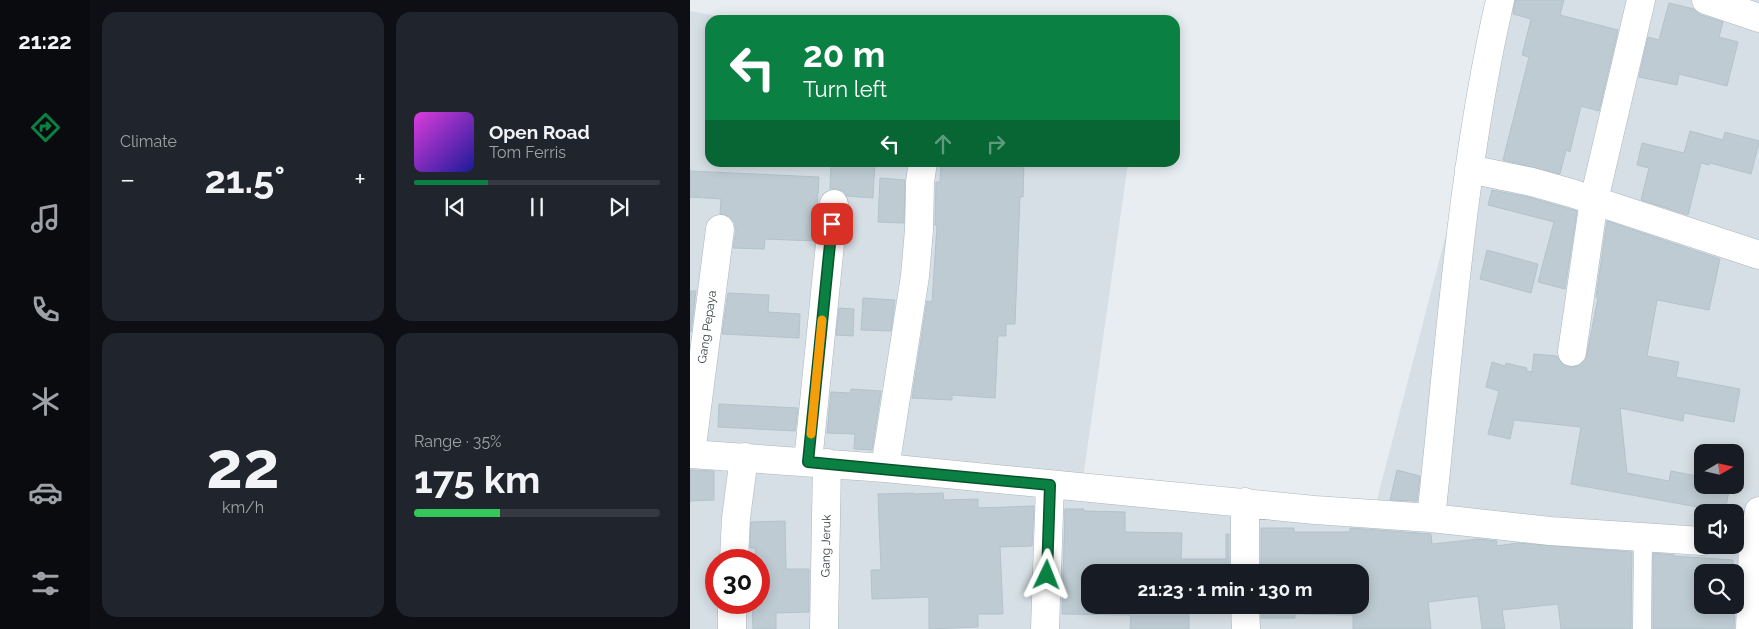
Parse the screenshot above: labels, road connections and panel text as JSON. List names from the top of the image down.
{
  "streets": {
    "street": ["Gang Pepaya", "Gang Jeruk"]
  },
  "north": "right",
  "page": {
    "tabs": "21:22",
    "tile": [
      "Climate",
      ["22", "km/h"],
      ["Range · 35%", "175 km"]
    ],
    "turn": ["20 m", "Turn left"],
    "song": ["Open Road", "Tom Ferris"],
    "heat": ["−", "21.5°", "+"],
    "limit": "30",
    "trip": "21:23 · 1 min · 130 m"
  }
}
